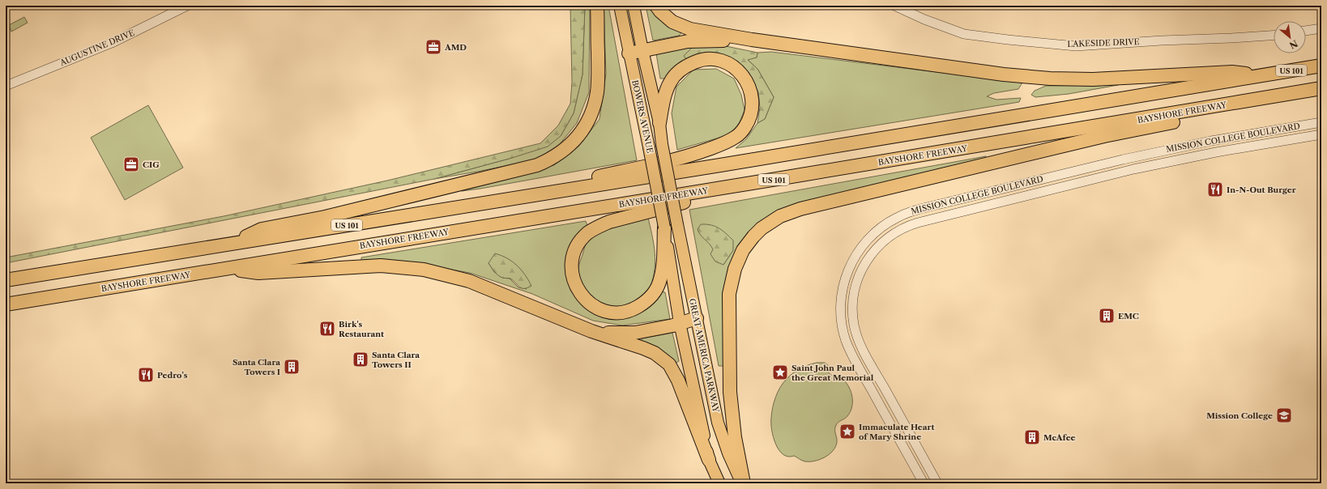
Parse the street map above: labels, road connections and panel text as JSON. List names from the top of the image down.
{
  "streets": {
    "highway": ["US 101", "BAYSHORE FREEWAY"],
    "main road": ["BOWERS AVENUE", "GREAT AMERICA PARKWAY"],
    "street": ["LAKESIDE DRIVE", "AUGUSTINE DRIVE", "MISSION COLLEGE BOULEVARD"]
  },
  "crossings": [
    ["BOWERS AVENUE", "GREAT AMERICA PARKWAY"]
  ],
  "places": {
    "office": ["AMD", "CIG"],
    "restaurant": ["In-N-Out Burger", "Birk's Restaurant", "Pedro’s"],
    "building": [
      "EMC",
      "Santa Clara Towers II",
      "Santa Clara Towers I",
      "McAfee"
    ],
    "place": ["Saint John Paul the Great Memorial", "Immaculate Heart of Mary Shrine"],
    "school or university": ["Mission College"]
  },
  "north": "bottom right"
}
